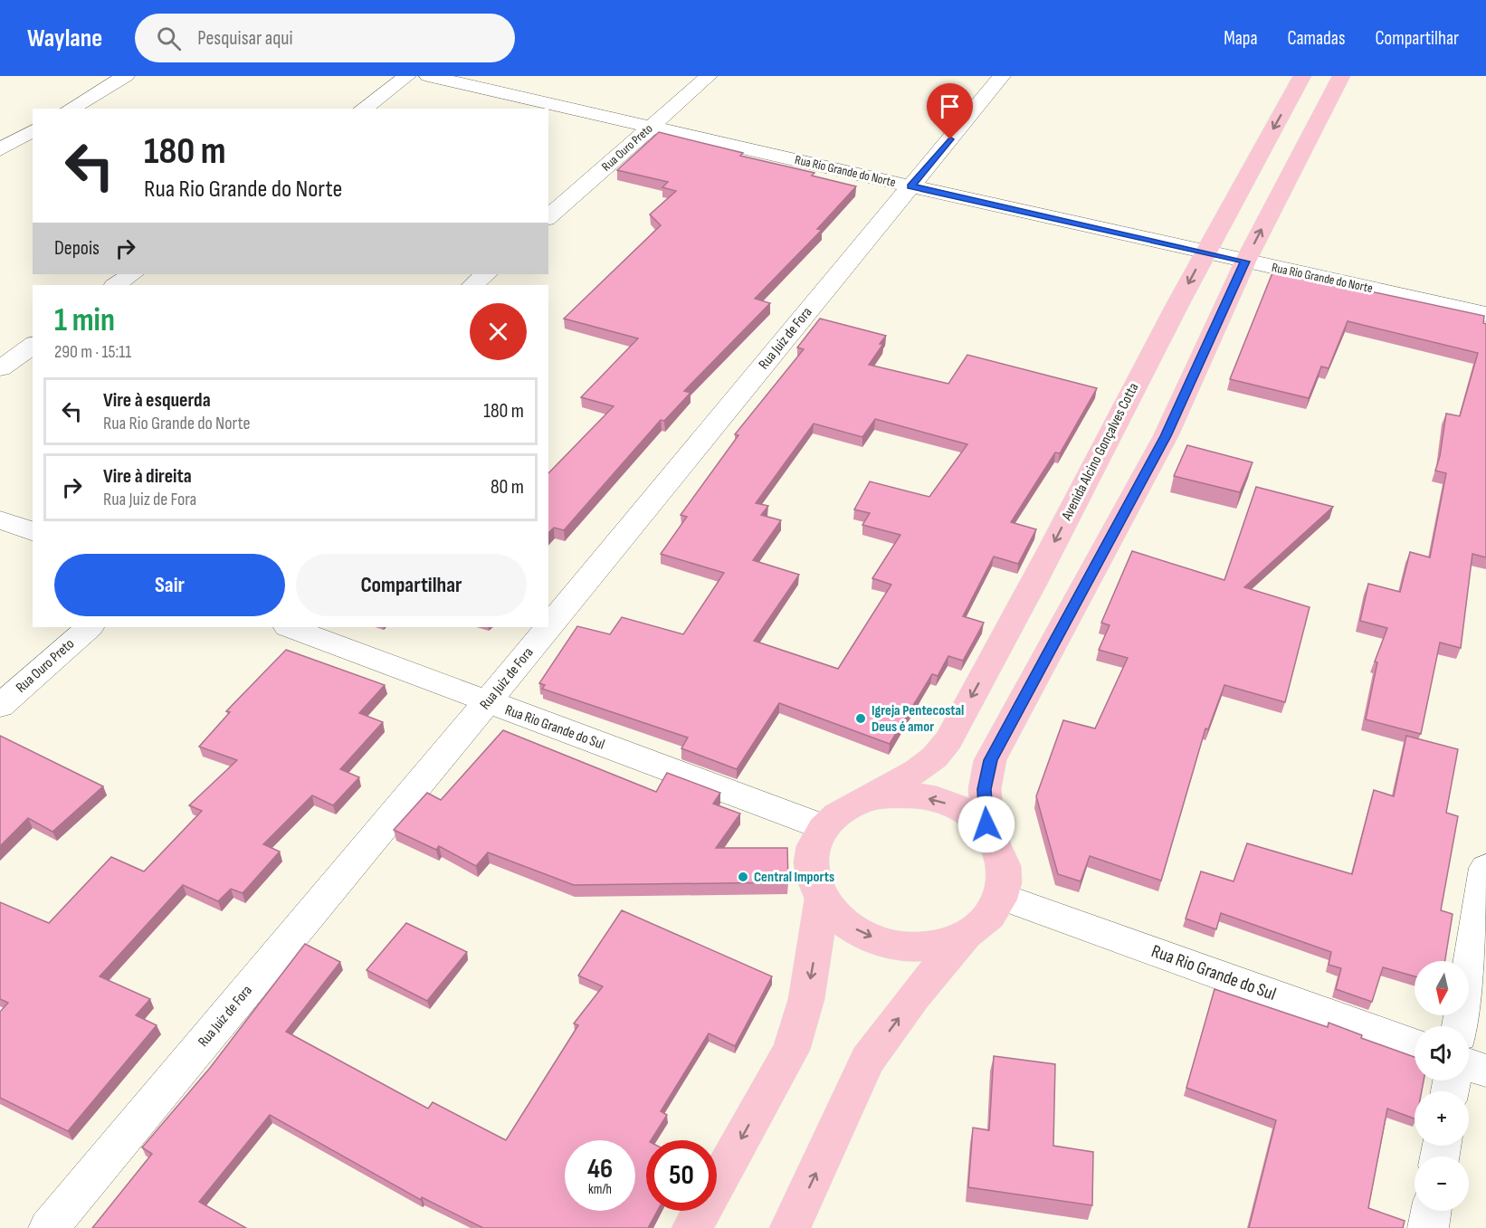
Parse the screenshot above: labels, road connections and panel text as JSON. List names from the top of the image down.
{
  "streets": {
    "main road": ["Avenida Alcino Gonçalves Cotta"],
    "street": [
      "Rua Ouro Preto",
      "Rua Rio Grande do Norte",
      "Rua Juiz de Fora",
      "Rua Rio Grande do Sul"
    ]
  },
  "crossings": [
    ["Rua Ouro Preto", "Rua Rio Grande do Norte"],
    ["Rua Rio Grande do Norte", "Rua Juiz de Fora"],
    ["Rua Rio Grande do Norte", "Avenida Alcino Gonçalves Cotta"],
    ["Rua Juiz de Fora", "Rua Rio Grande do Sul"],
    ["Avenida Alcino Gonçalves Cotta", "Rua Rio Grande do Sul"]
  ],
  "places": ["Igreja Pentecostal Deus é amor", "Central Imports"],
  "north": "bottom",
  "page": {
    "header": "Waylane",
    "search": "Pesquisar aqui",
    "nav": ["Mapa", "Camadas", "Compartilhar"],
    "turn": ["180 m", "Rua Rio Grande do Norte"],
    "then": "Depois",
    "heading": ["1 min", "290 m · 15:11"],
    "list": [
      {
        "name": "Vire à esquerda",
        "note": "Rua Rio Grande do Norte",
        "value": "180 m"
      },
      {
        "name": "Vire à direita",
        "note": "Rua Juiz de Fora",
        "value": "80 m"
      }
    ],
    "buttons": ["Sair", "Compartilhar"],
    "map_buttons": ["+", "−"],
    "speed": "46 km/h",
    "limit": "50"
  }
}
